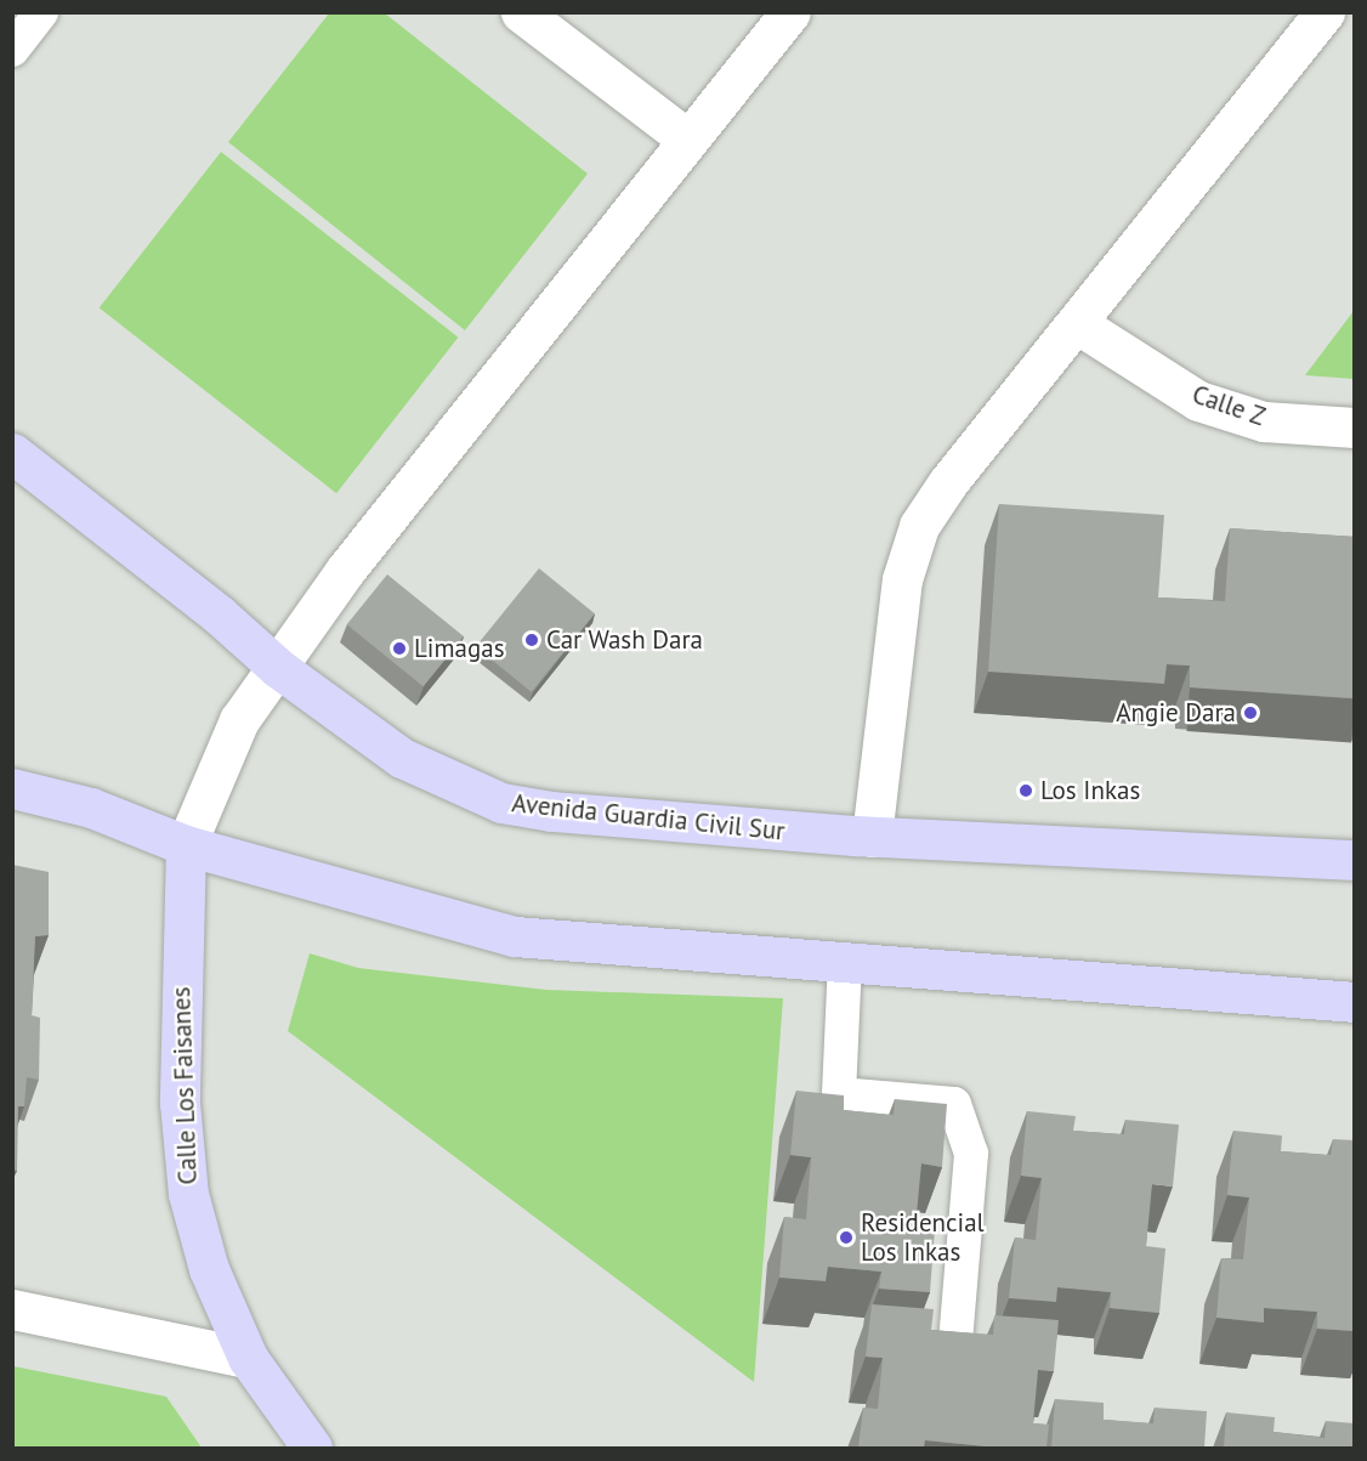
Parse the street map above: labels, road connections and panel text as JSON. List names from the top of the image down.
{
  "streets": {
    "main road": ["Avenida Guardia Civil Sur", "Calle Los Faisanes"],
    "street": ["Calle Z"]
  },
  "places": [
    "Car Wash Dara",
    "Limagas",
    "Angie Dara",
    "Los Inkas",
    "Residencial Los Inkas"
  ]
}
